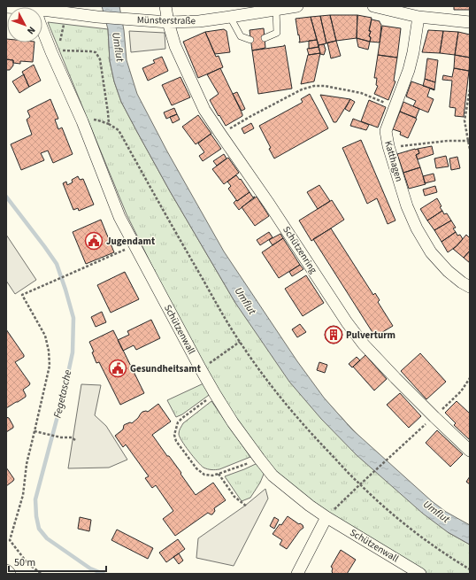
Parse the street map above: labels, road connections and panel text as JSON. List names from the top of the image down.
{
  "streets": {
    "street": [
      "Münsterstraße",
      "Katthagen",
      "Schützenring",
      "Schützenwall"
    ]
  },
  "crossings": [
    ["Münsterstraße", "Schützenring"]
  ],
  "water": ["Umflut", "Fegetasche"],
  "places": {
    "public building": ["Jugendamt", "Gesundheitsamt"],
    "building": ["Pulverturm"]
  },
  "scale_bar": "50 m",
  "north": "bottom right"
}
